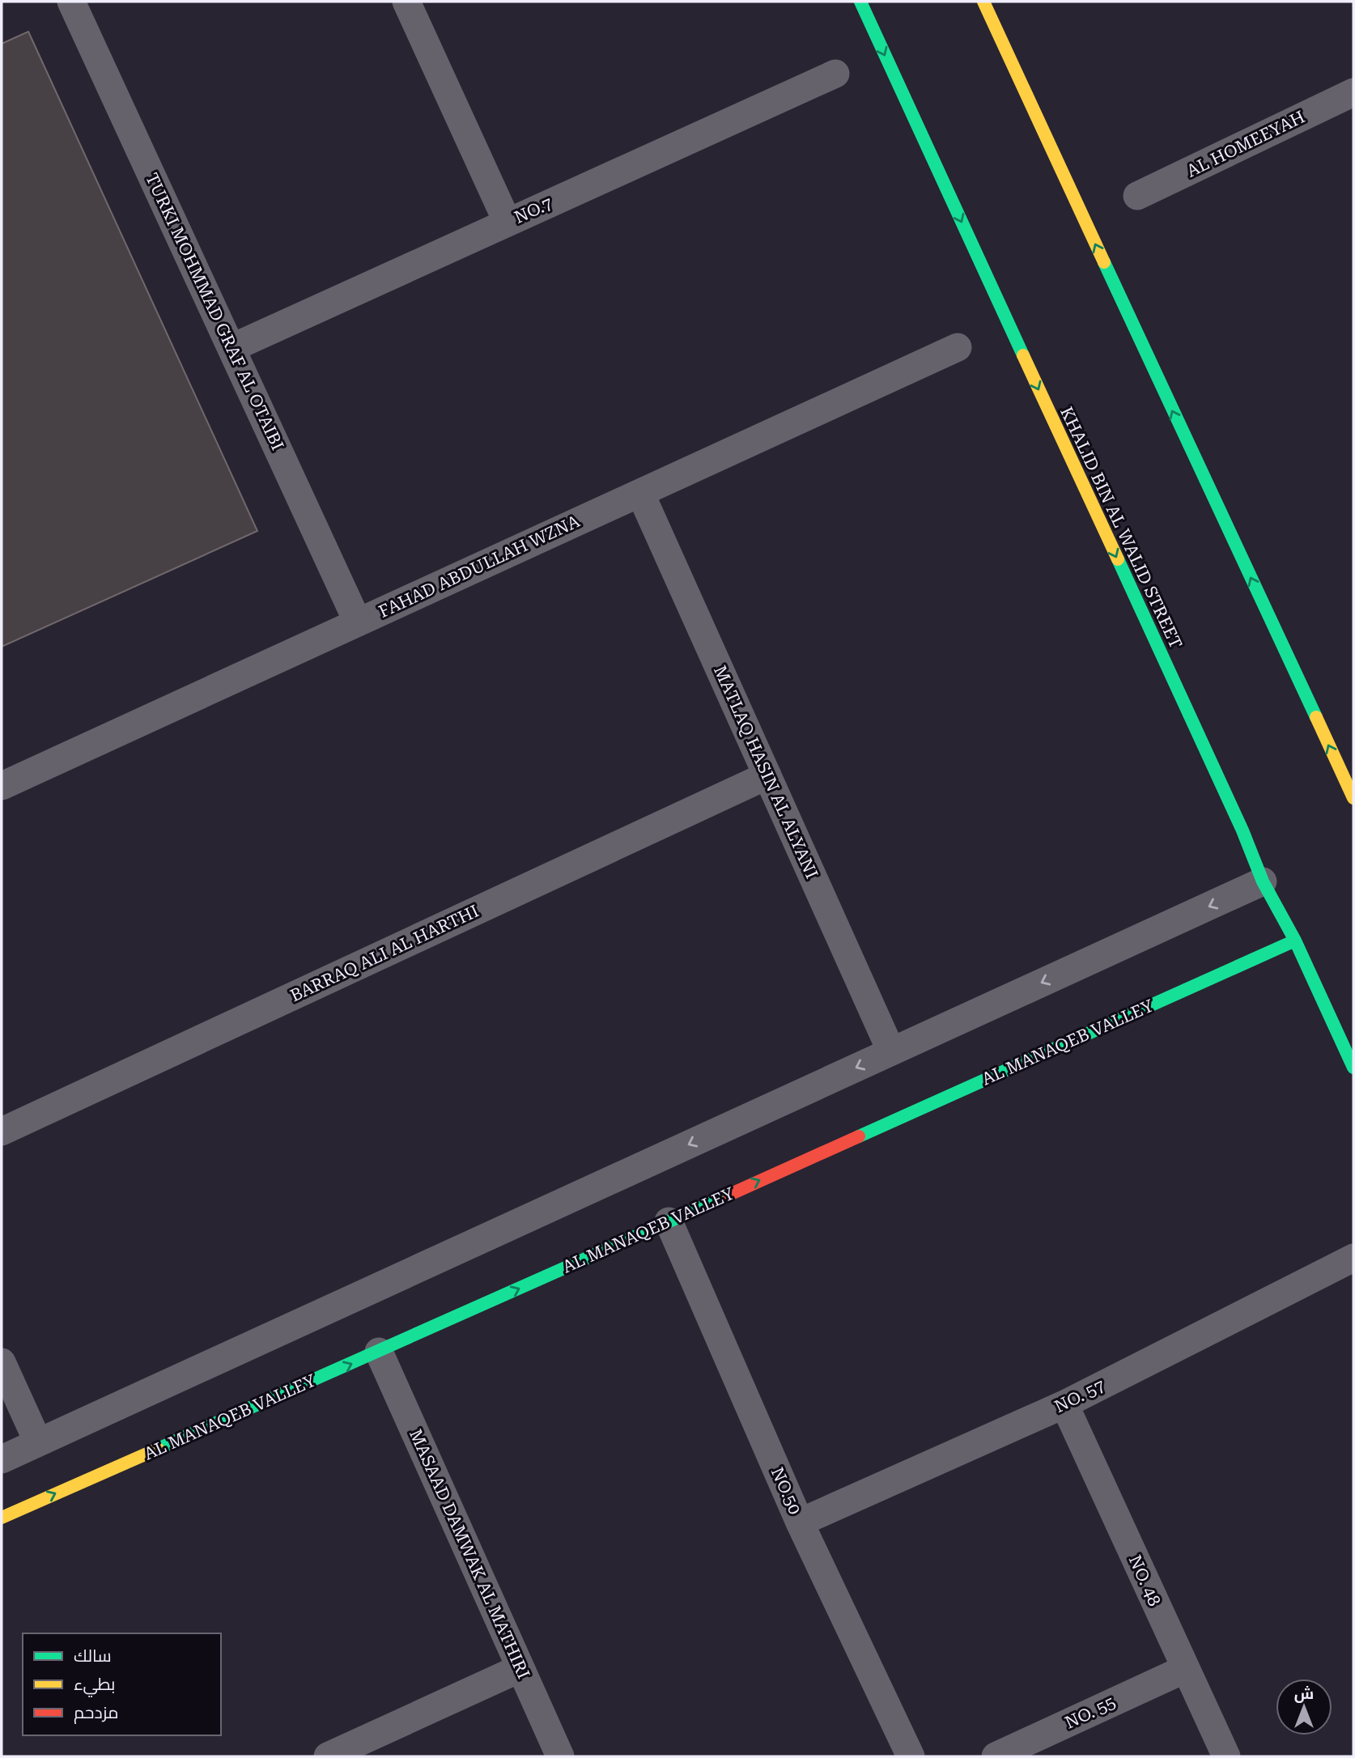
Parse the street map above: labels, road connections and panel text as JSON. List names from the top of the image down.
{
  "streets": {
    "main road": ["KHALID BIN AL WALID STREET", "AL MANAQEB VALLEY"],
    "street": [
      "AL HOMEEYAH",
      "NO.7",
      "TURKI MOHMMAD GRAF AL OTAIBI",
      "FAHAD ABDULLAH WZNA",
      "MATLAQ HASIN AL ALYANI",
      "BARRAQ ALI AL HARTHI",
      "NO. 57",
      "NO.50",
      "MASAAD DAMWAK AL MATHIRI",
      "NO. 48",
      "NO. 55"
    ]
  },
  "crossings": [
    ["NO.7", "TURKI MOHMMAD GRAF AL OTAIBI"],
    ["TURKI MOHMMAD GRAF AL OTAIBI", "FAHAD ABDULLAH WZNA"],
    ["KHALID BIN AL WALID STREET", "AL MANAQEB VALLEY"],
    ["FAHAD ABDULLAH WZNA", "MATLAQ HASIN AL ALYANI"],
    ["MATLAQ HASIN AL ALYANI", "BARRAQ ALI AL HARTHI"],
    ["AL MANAQEB VALLEY", "NO.50"],
    ["AL MANAQEB VALLEY", "MASAAD DAMWAK AL MATHIRI"],
    ["NO. 57", "NO.50"],
    ["NO. 57", "NO. 48"],
    ["NO. 48", "NO. 55"]
  ],
  "one_way": ["AL MANAQEB VALLEY"],
  "legend": ["سالك", "بطيء", "مزدحم"],
  "north": "top"
}
